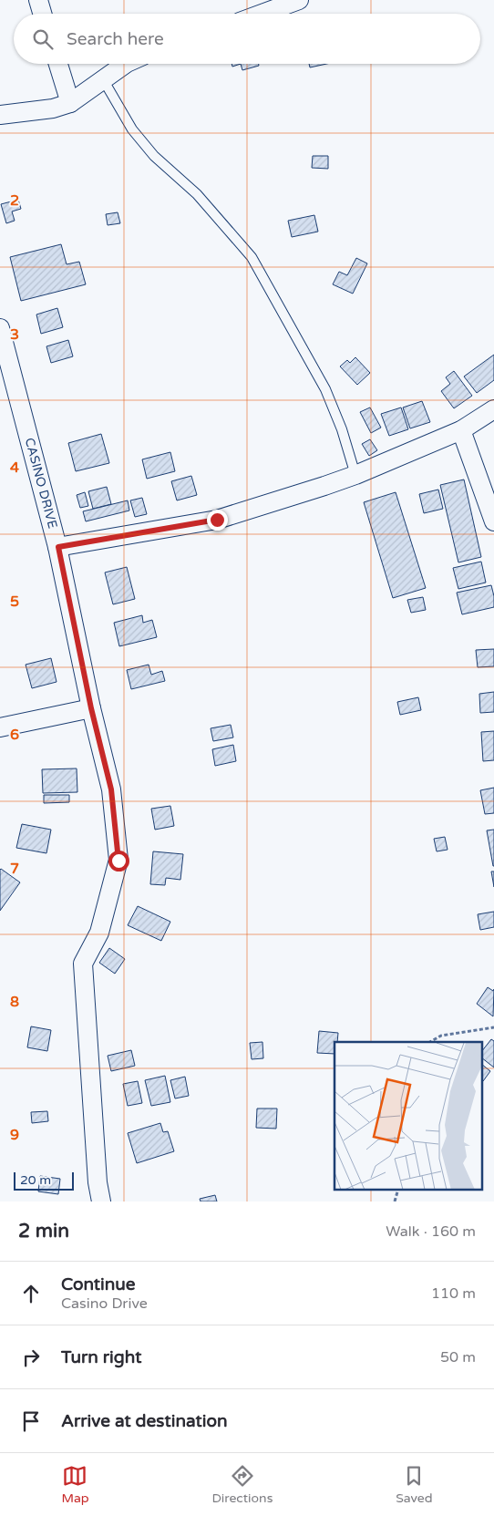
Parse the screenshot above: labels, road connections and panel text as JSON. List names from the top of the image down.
{
  "streets": {
    "street": ["CASINO DRIVE"]
  },
  "scale_bar": "20 m",
  "page": {
    "search": "Search here",
    "scale": "20 m",
    "heading": ["2 min", "Walk · 160 m"],
    "list": [
      ["Continue", "Casino Drive", "110 m"],
      ["Turn right", "50 m"],
      "Arrive at destination"
    ],
    "nav": ["Map", "Directions", "Saved"]
  },
  "grid": {
    "rows": [
      "2",
      "3",
      "4",
      "5",
      "6",
      "7",
      "8",
      "9"
    ]
  }
}
